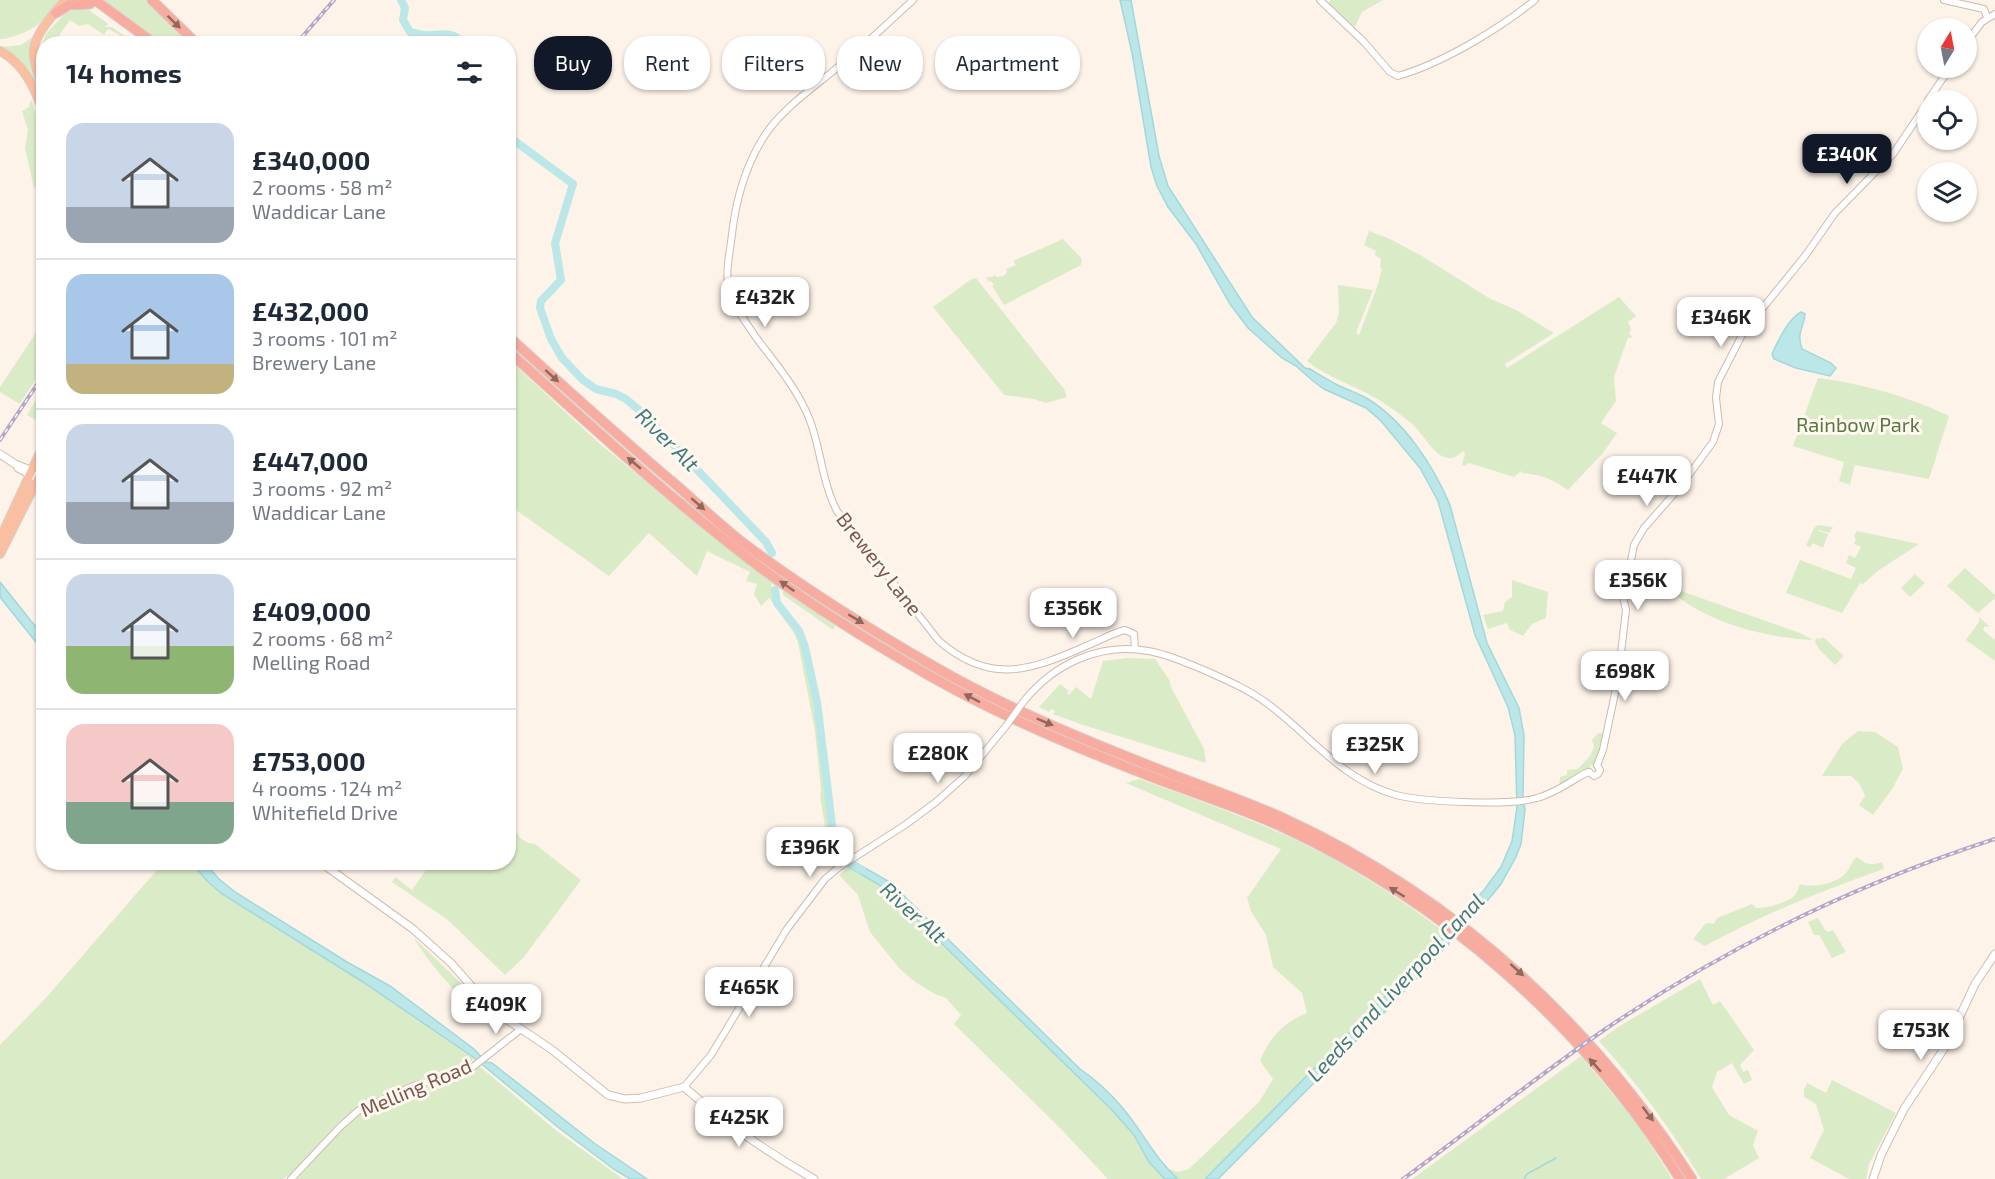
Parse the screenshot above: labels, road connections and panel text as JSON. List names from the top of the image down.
{
  "streets": {
    "street": ["Brewery Lane", "Melling Road"]
  },
  "water": ["River Alt", "Leeds and Liverpool Canal"],
  "parks": ["Rainbow Park"],
  "north": "top",
  "page": {
    "chip": [
      "Buy",
      "Rent",
      "Filters",
      "New",
      "Apartment"
    ],
    "heading": "14 homes",
    "list": [
      {
        "name": "£340,000",
        "note": "2 rooms · 58 m² · Waddicar Lane"
      },
      {
        "name": "£432,000",
        "note": "3 rooms · 101 m² · Brewery Lane"
      },
      {
        "name": "£447,000",
        "note": "3 rooms · 92 m² · Waddicar Lane"
      },
      {
        "name": "£409,000",
        "note": "2 rooms · 68 m² · Melling Road"
      },
      {
        "name": "£753,000",
        "note": "4 rooms · 124 m² · Whitefield Drive"
      }
    ],
    "price": [
      "£340K",
      "£432K",
      "£346K",
      "£447K",
      "£356K",
      "£356K",
      "£698K",
      "£325K",
      "£280K",
      "£396K",
      "£465K",
      "£409K",
      "£753K",
      "£425K"
    ]
  }
}
